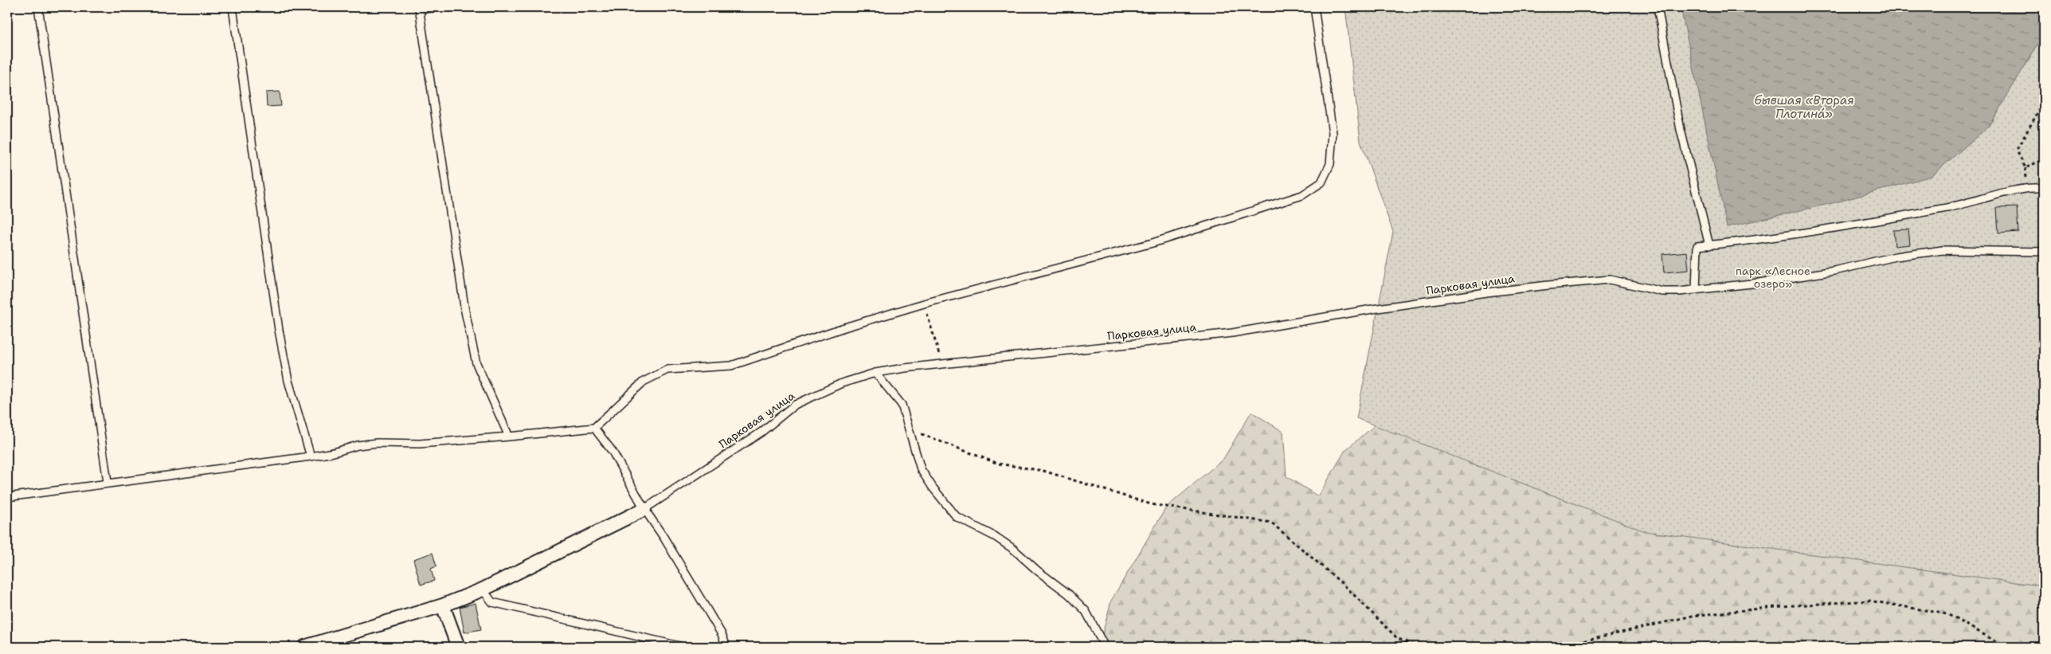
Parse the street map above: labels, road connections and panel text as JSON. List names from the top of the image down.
{
  "streets": {
    "lane": ["Парковая улица"]
  },
  "water": ["бывшая «Вторая Плотинá»"],
  "parks": ["парк «Лесное озеро»"]
}
